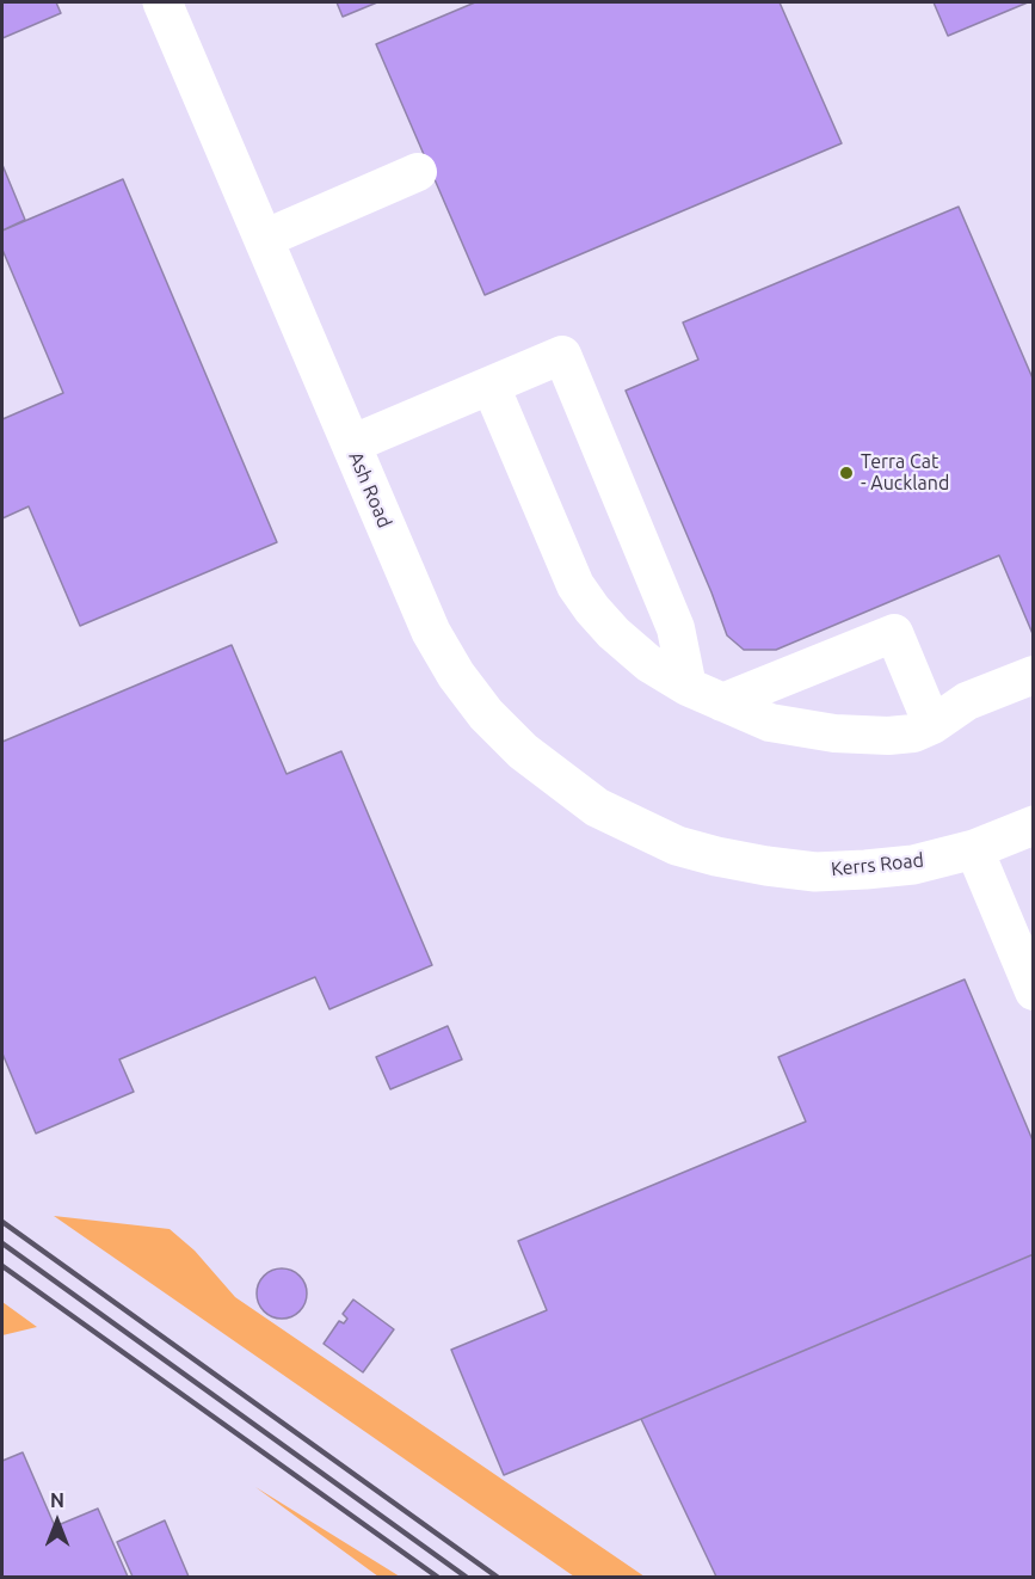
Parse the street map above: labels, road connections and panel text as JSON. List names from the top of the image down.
{
  "streets": {
    "main road": ["Ash Road", "Kerrs Road"]
  },
  "crossings": [
    ["Ash Road", "Kerrs Road"]
  ],
  "places": ["Terra Cat - Auckland"],
  "north": "top"
}
